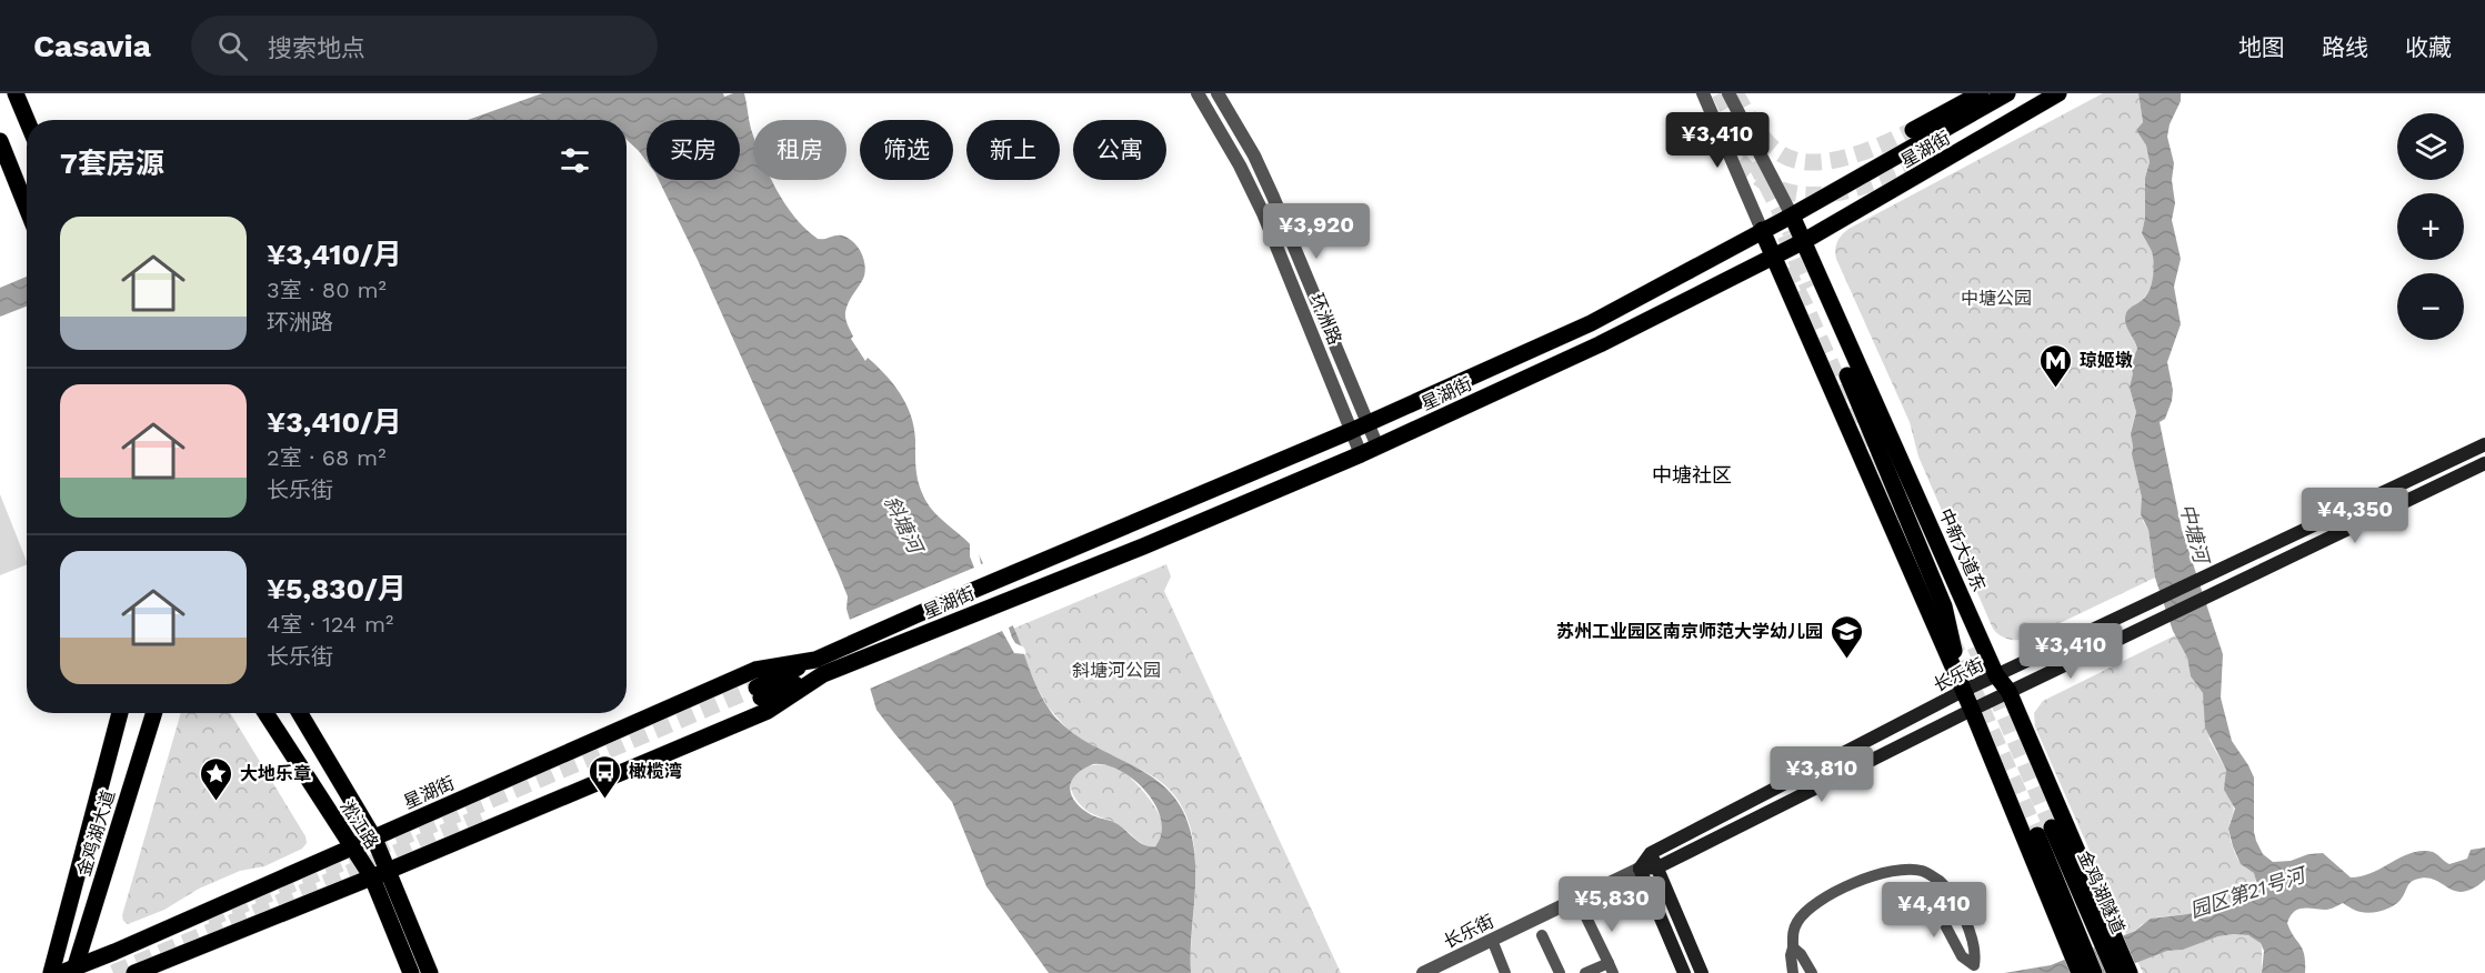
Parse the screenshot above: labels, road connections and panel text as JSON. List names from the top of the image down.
{
  "streets": {
    "main road": [
      "星湖街",
      "中新大道东",
      "长乐街",
      "淞江路",
      "金鸡湖大道",
      "金鸡湖隧道"
    ],
    "street": ["环洲路"]
  },
  "crossings": [
    ["星湖街", "环洲路"],
    ["星湖街", "中新大道东"],
    ["星湖街", "淞江路"],
    ["星湖街", "金鸡湖大道"],
    ["中新大道东", "长乐街"]
  ],
  "districts": ["中塘社区"],
  "water": ["斜塘河", "中塘河", "园区第21号河"],
  "parks": ["中塘公园", "斜塘河公园"],
  "places": {
    "metro station": ["琼姬墩"],
    "school or university": ["苏州工业园区南京师范大学幼儿园"],
    "bus stop": ["橄榄湾"],
    "place": ["大地乐章"]
  },
  "page": {
    "header": "Casavia",
    "search": "搜索地点",
    "nav": ["地图", "路线", "收藏"],
    "price": [
      "¥3,410",
      "¥3,920",
      "¥4,350",
      "¥3,410",
      "¥3,810",
      "¥5,830",
      "¥4,410"
    ],
    "map_buttons": ["+", "−"],
    "chip": [
      "买房",
      "租房",
      "筛选",
      "新上",
      "公寓"
    ],
    "heading": "7套房源",
    "list": [
      {
        "name": "¥3,410/月",
        "note": "3室 · 80 m² · 环洲路"
      },
      {
        "name": "¥3,410/月",
        "note": "2室 · 68 m² · 长乐街"
      },
      {
        "name": "¥5,830/月",
        "note": "4室 · 124 m² · 长乐街"
      }
    ]
  }
}
